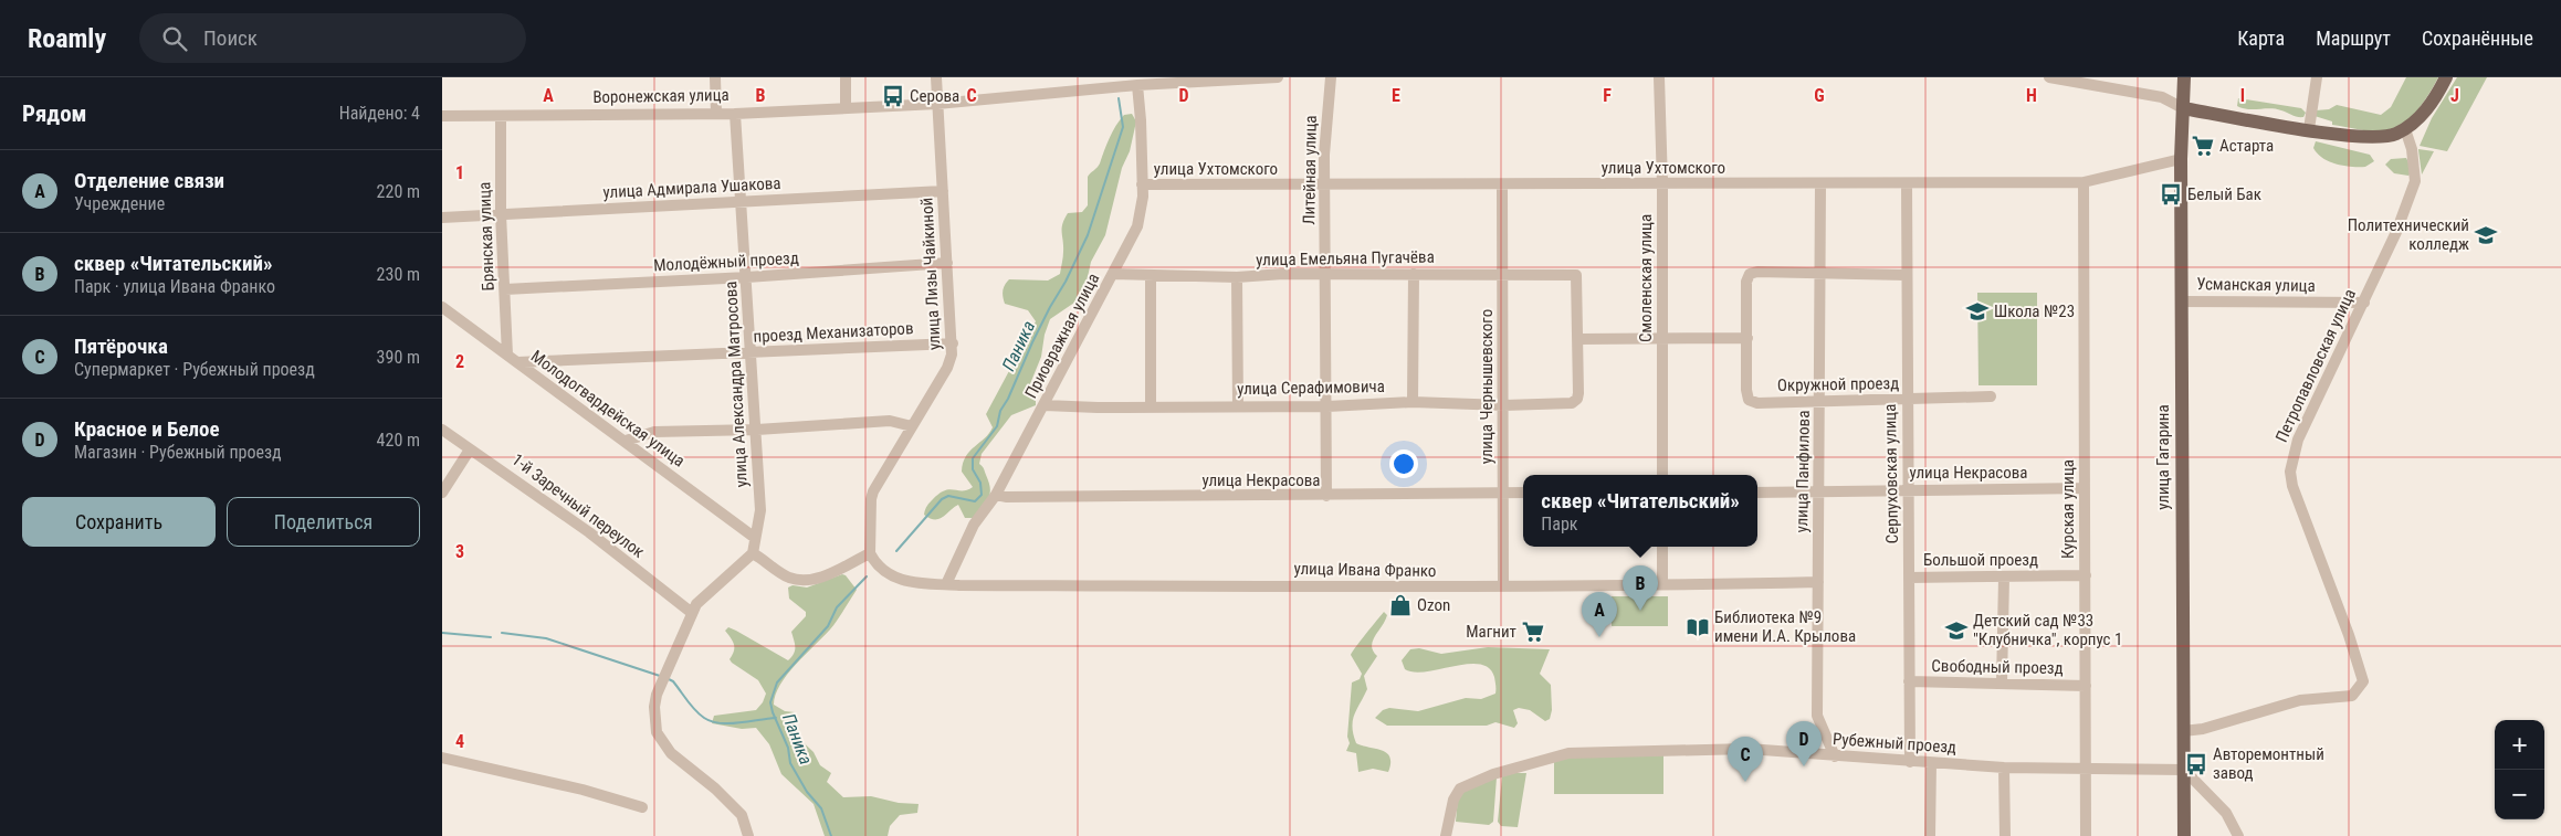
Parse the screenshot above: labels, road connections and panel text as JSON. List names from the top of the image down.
{
  "streets": {
    "main road": ["улица Гагарина"],
    "street": [
      "Воронежская улица",
      "улица Ухтомского",
      "Литейная улица",
      "улица Адмирала Ушакова",
      "Брянская улица",
      "улица Емельяна Пугачёва",
      "Молодёжный проезд",
      "улица Лизы Чайкиной",
      "Смоленская улица",
      "Усманская улица",
      "проезд Механизаторов",
      "Приовражная улица",
      "Петропавловская улица",
      "улица Александра Матросова",
      "Окружной проезд",
      "улица Чернышевского",
      "улица Серафимовича",
      "Молодогвардейская улица",
      "улица Панфилова",
      "улица Некрасова",
      "Серпуховская улица",
      "1-й Заречный переулок",
      "Курская улица",
      "Большой проезд",
      "улица Ивана Франко",
      "Свободный проезд",
      "Рубежный проезд"
    ]
  },
  "crossings": [
    ["Воронежская улица", "Брянская улица"],
    ["Воронежская улица", "улица Лизы Чайкиной"],
    ["Воронежская улица", "Приовражная улица"],
    ["Воронежская улица", "улица Александра Матросова"],
    ["улица Ухтомского", "Литейная улица"],
    ["улица Ухтомского", "Смоленская улица"],
    ["улица Ухтомского", "Приовражная улица"],
    ["улица Ухтомского", "улица Чернышевского"],
    ["улица Ухтомского", "улица Гагарина"],
    ["улица Ухтомского", "улица Панфилова"],
    ["улица Ухтомского", "Серпуховская улица"],
    ["улица Ухтомского", "Курская улица"],
    ["Литейная улица", "улица Емельяна Пугачёва"],
    ["Литейная улица", "улица Серафимовича"],
    ["Литейная улица", "улица Некрасова"],
    ["улица Адмирала Ушакова", "Брянская улица"],
    ["улица Адмирала Ушакова", "улица Лизы Чайкиной"],
    ["улица Адмирала Ушакова", "улица Александра Матросова"],
    ["Брянская улица", "Молодёжный проезд"],
    ["Брянская улица", "Молодогвардейская улица"],
    ["улица Емельяна Пугачёва", "Приовражная улица"],
    ["улица Емельяна Пугачёва", "улица Чернышевского"],
    ["улица Емельяна Пугачёва", "улица Серафимовича"],
    ["Молодёжный проезд", "улица Лизы Чайкиной"],
    ["Молодёжный проезд", "улица Александра Матросова"],
    ["улица Лизы Чайкиной", "проезд Механизаторов"],
    ["улица Лизы Чайкиной", "улица Ивана Франко"],
    ["Усманская улица", "Петропавловская улица"],
    ["Усманская улица", "улица Гагарина"],
    ["проезд Механизаторов", "улица Александра Матросова"],
    ["проезд Механизаторов", "Молодогвардейская улица"],
    ["Приовражная улица", "улица Серафимовича"],
    ["Приовражная улица", "улица Некрасова"],
    ["Приовражная улица", "улица Ивана Франко"],
    ["Петропавловская улица", "улица Гагарина"],
    ["улица Александра Матросова", "Молодогвардейская улица"],
    ["Окружной проезд", "улица Панфилова"],
    ["Окружной проезд", "Серпуховская улица"],
    ["улица Чернышевского", "улица Серафимовича"],
    ["улица Чернышевского", "улица Некрасова"],
    ["улица Чернышевского", "улица Ивана Франко"],
    ["улица Гагарина", "Рубежный проезд"],
    ["улица Панфилова", "улица Некрасова"],
    ["улица Панфилова", "улица Ивана Франко"],
    ["улица Панфилова", "Рубежный проезд"],
    ["улица Некрасова", "Серпуховская улица"],
    ["улица Некрасова", "Курская улица"],
    ["Серпуховская улица", "Большой проезд"],
    ["Серпуховская улица", "Свободный проезд"],
    ["Серпуховская улица", "Рубежный проезд"],
    ["Курская улица", "Большой проезд"],
    ["Курская улица", "Свободный проезд"],
    ["Курская улица", "Рубежный проезд"]
  ],
  "water": ["Паника"],
  "places": {
    "bus stop": ["Серова", "Белый Бак", "Авторемонтный завод"],
    "supermarket": ["Астарта", "Магнит"],
    "school or university": ["Политехнический колледж", "Школа №23", "Детский сад №33 \"Клубничка\", корпус 1"],
    "shop": ["Ozon"],
    "library": ["Библиотека №9 имени И.А. Крылова"]
  },
  "page": {
    "header": "Roamly",
    "search": "Поиск",
    "nav": ["Карта", "Маршрут", "Сохранённые"],
    "heading": ["Рядом", "Найдено: 4"],
    "list": [
      {
        "mark": "A",
        "name": "Отделение связи",
        "note": "Учреждение",
        "value": "220 m"
      },
      {
        "mark": "B",
        "name": "сквер «Читательский»",
        "note": "Парк · улица Ивана Франко",
        "value": "230 m"
      },
      {
        "mark": "C",
        "name": "Пятёрочка",
        "note": "Супермаркет · Рубежный проезд",
        "value": "390 m"
      },
      {
        "mark": "D",
        "name": "Красное и Белое",
        "note": "Магазин · Рубежный проезд",
        "value": "420 m"
      }
    ],
    "popup": ["сквер «Читательский»", "Парк"],
    "buttons": ["Сохранить", "Поделиться"],
    "pins": [
      "B",
      "A",
      "D",
      "C"
    ],
    "map_buttons": ["+", "−"]
  },
  "grid": {
    "columns": [
      "A",
      "B",
      "C",
      "D",
      "E",
      "F",
      "G",
      "H",
      "I",
      "J"
    ],
    "rows": [
      "1",
      "2",
      "3",
      "4"
    ]
  }
}
